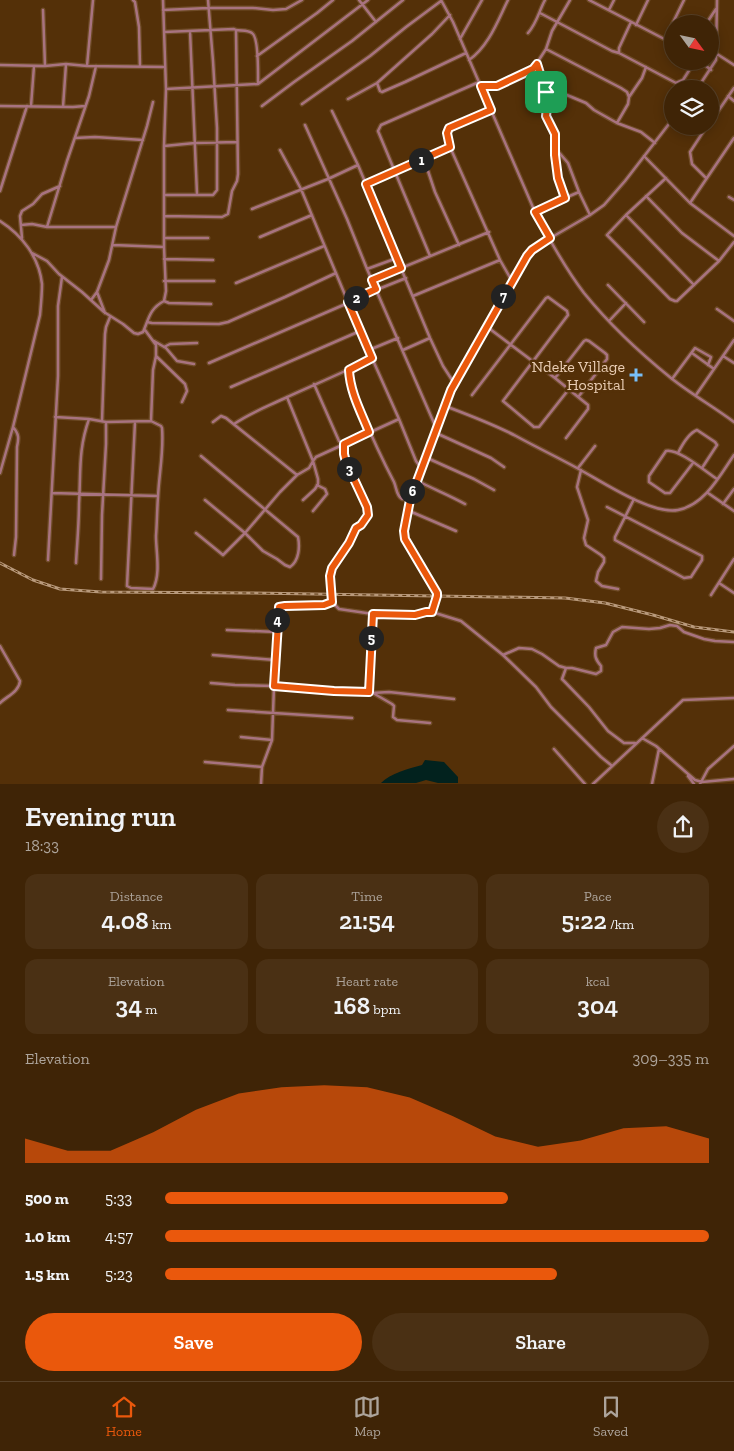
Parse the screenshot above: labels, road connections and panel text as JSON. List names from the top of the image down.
{
  "places": {
    "health": ["Ndeke Village Hospital"]
  },
  "north": "bottom right",
  "page": {
    "pins": [
      "1",
      "7",
      "2",
      "3",
      "6",
      "4",
      "5"
    ],
    "heading": ["Evening run", "18:33"],
    "stats": [
      ["Distance", "4.08 km"],
      ["Time", "21:54"],
      ["Pace", "5:22 /km"],
      ["Elevation", "34 m"],
      ["Heart rate", "168 bpm"],
      ["kcal", "304"]
    ],
    "chart": ["Elevation", "309–335 m"],
    "list": [
      {
        "name": "500 m",
        "note": "5:33"
      },
      {
        "name": "1.0 km",
        "note": "4:57"
      },
      {
        "name": "1.5 km",
        "note": "5:23"
      }
    ],
    "buttons": ["Save", "Share"],
    "tabs": ["Home", "Map", "Saved"]
  }
}
